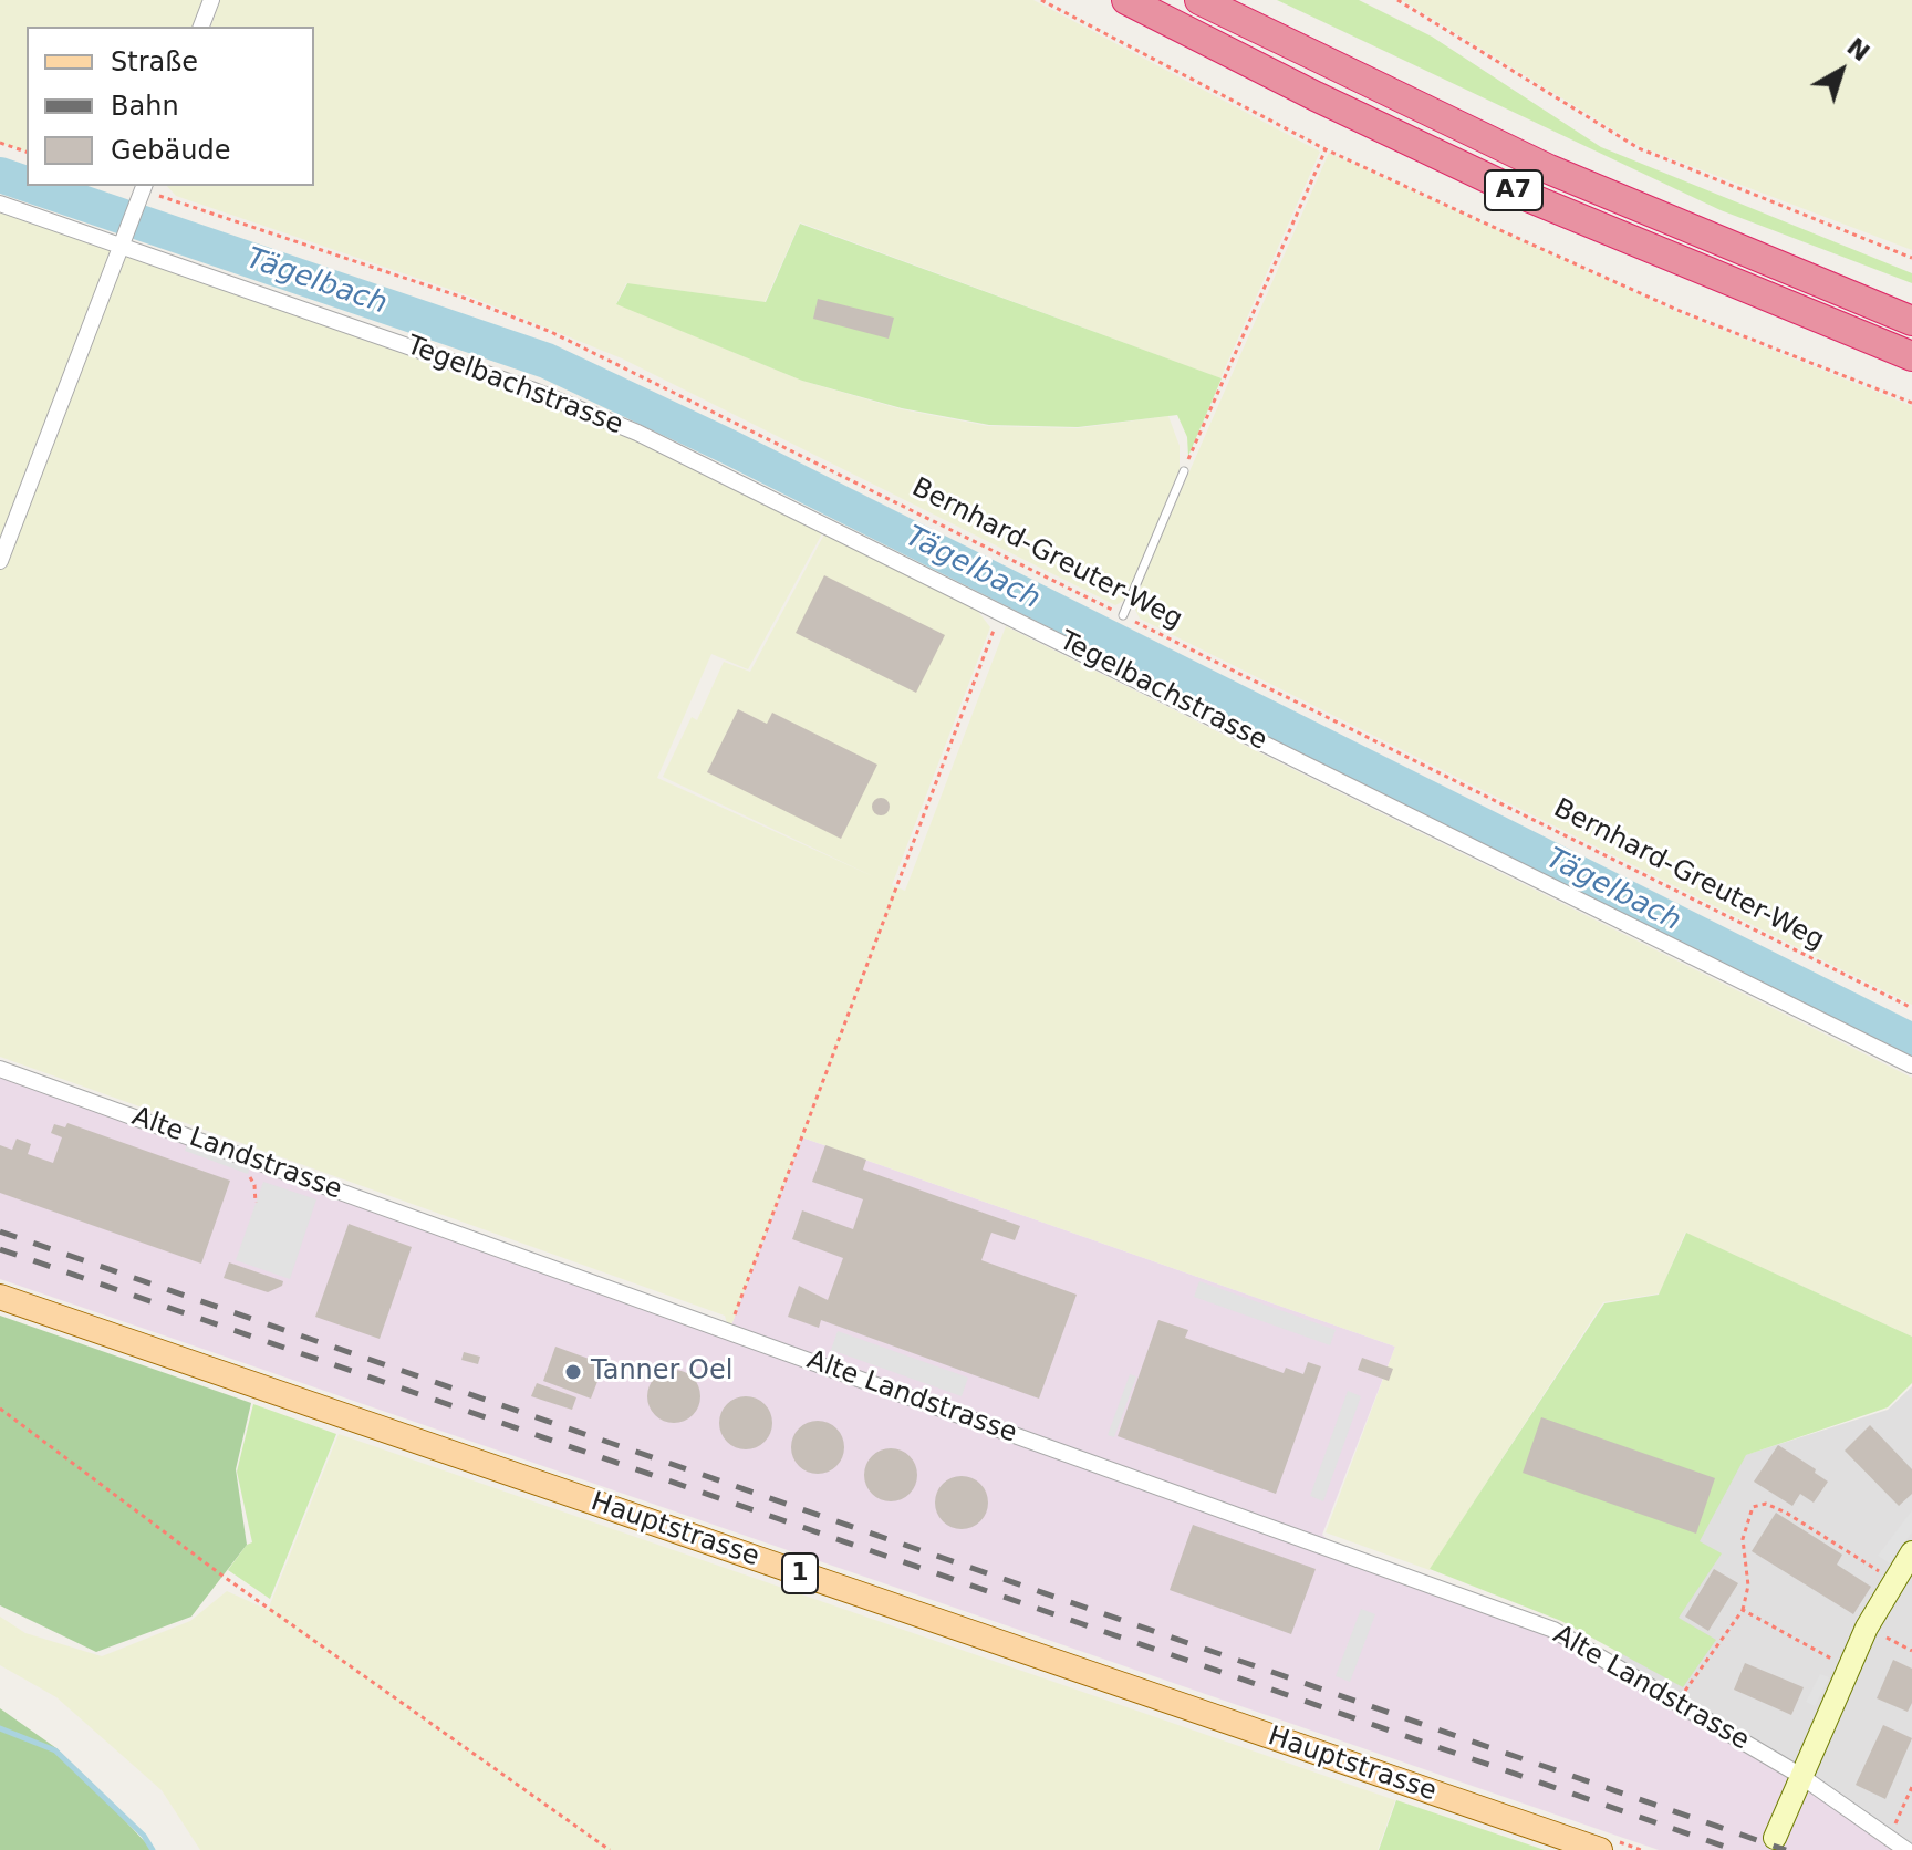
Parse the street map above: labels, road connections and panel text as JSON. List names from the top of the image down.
{
  "streets": {
    "highway": ["A7"],
    "main road": ["Hauptstrasse", "1"],
    "street": ["Tegelbachstrasse", "Alte Landstrasse"],
    "path": ["Bernhard-Greuter-Weg"]
  },
  "water": ["Tägelbach"],
  "places": ["Tanner Oel"],
  "legend": ["Straße", "Bahn", "Gebäude"],
  "north": "top right"
}
